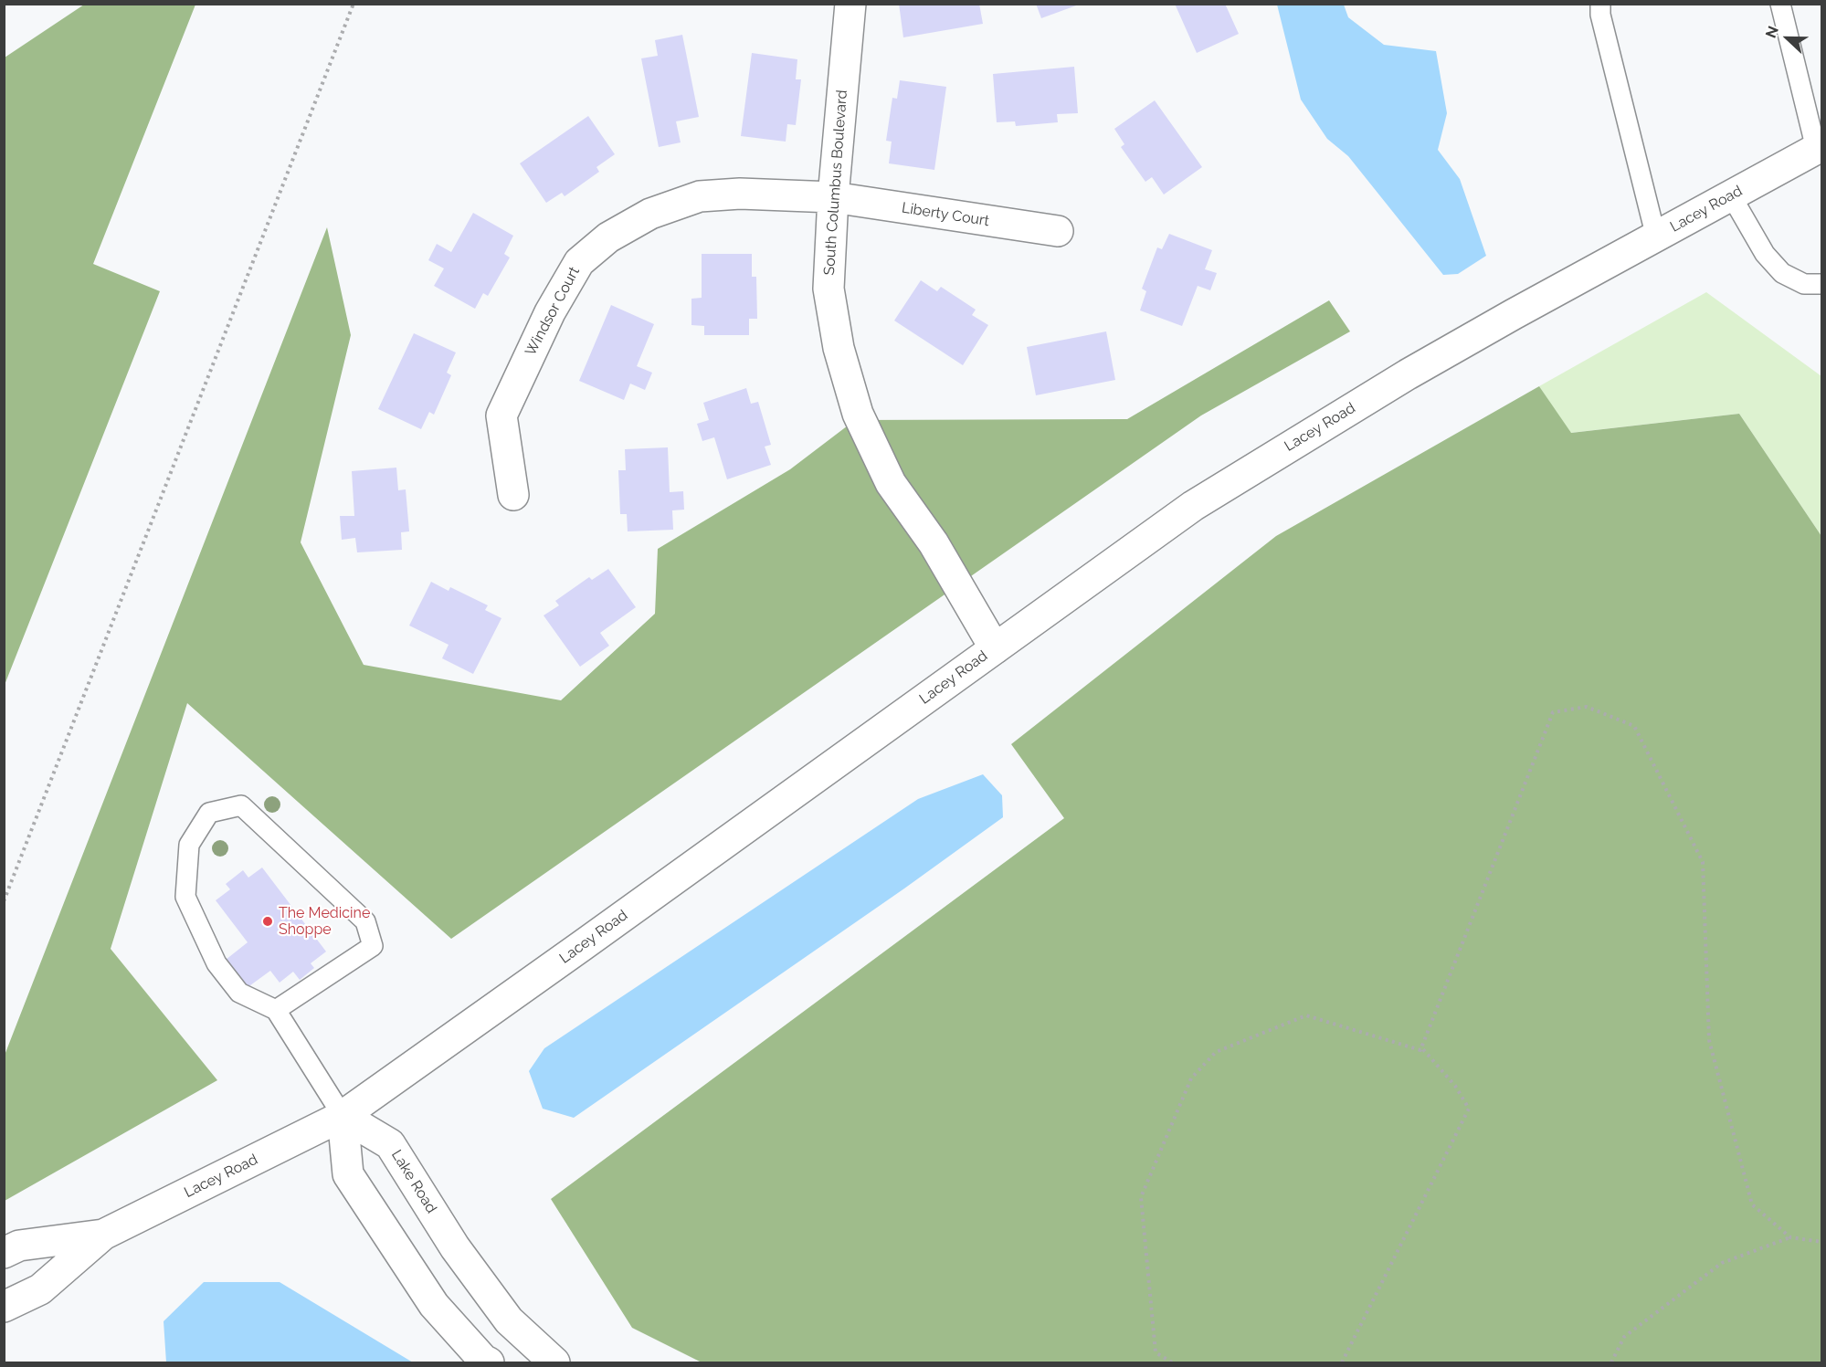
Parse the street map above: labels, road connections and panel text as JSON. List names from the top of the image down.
{
  "streets": {
    "main road": [
      "South Columbus Boulevard",
      "Lacey Road",
      "Liberty Court",
      "Windsor Court",
      "Lake Road"
    ]
  },
  "crossings": [
    ["South Columbus Boulevard", "Lacey Road"],
    ["South Columbus Boulevard", "Liberty Court"],
    ["South Columbus Boulevard", "Windsor Court"],
    ["Lacey Road", "Lake Road"],
    ["Liberty Court", "Windsor Court"]
  ],
  "places": ["The Medicine Shoppe"],
  "north": "left"
}
